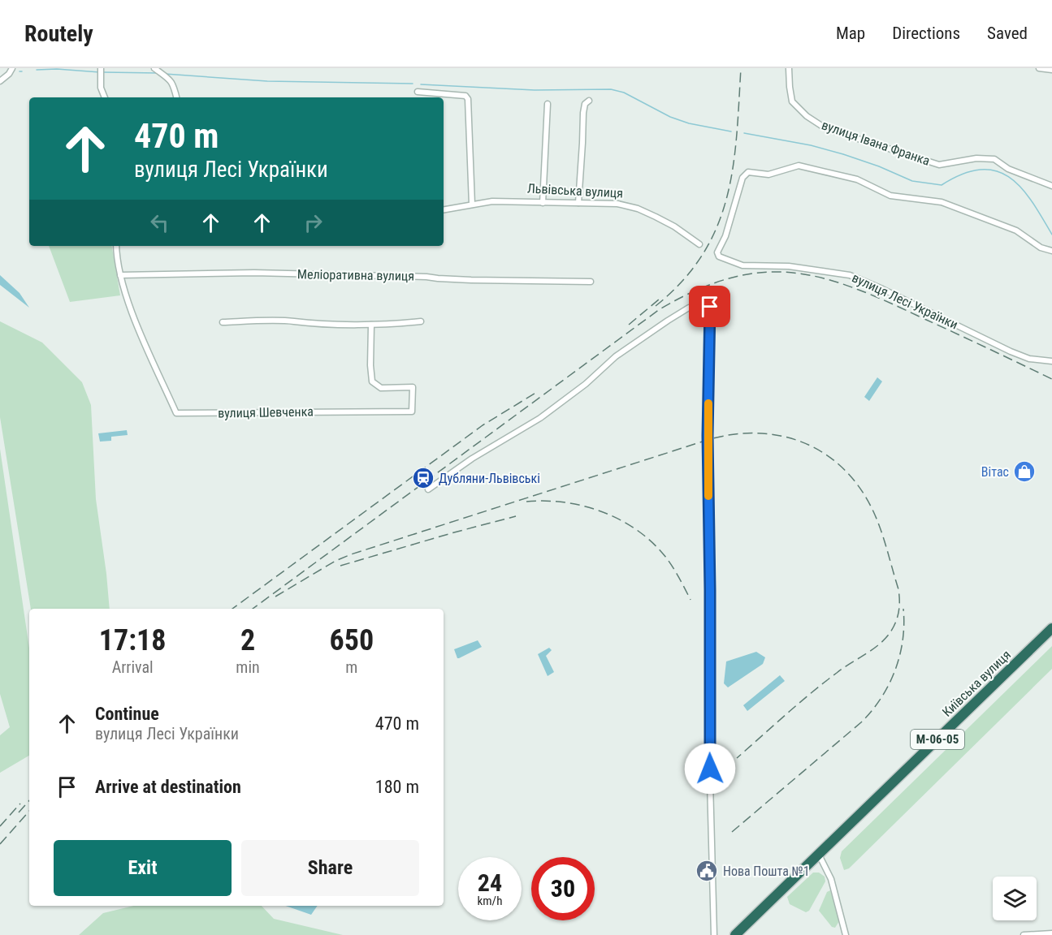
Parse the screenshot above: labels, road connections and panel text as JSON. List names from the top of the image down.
{
  "streets": {
    "highway": ["Київська вулиця", "М-06-05"],
    "street": [
      "вулиця Івана Франка",
      "Львівська вулиця",
      "Меліоративна вулиця",
      "вулиця Лесі Українки",
      "вулиця Шевченка"
    ]
  },
  "crossings": [
    ["Меліоративна вулиця", "вулиця Шевченка"],
    ["Київська вулиця", "М-06-05"]
  ],
  "places": {
    "shop": ["Вітас"],
    "station": ["Дубляни-Львівські"],
    "public building": ["Нова Пошта №1"]
  },
  "page": {
    "header": "Routely",
    "nav": ["Map", "Directions", "Saved"],
    "turn": ["470 m", "вулиця Лесі Українки"],
    "eta": [
      "17:18",
      "Arrival",
      "2",
      "min",
      "650",
      "m"
    ],
    "list": [
      {
        "name": "Continue",
        "note": "вулиця Лесі Українки",
        "value": "470 m"
      },
      {
        "name": "Arrive at destination",
        "value": "180 m"
      }
    ],
    "buttons": ["Exit", "Share"],
    "speed": "24 km/h",
    "limit": "30"
  }
}
